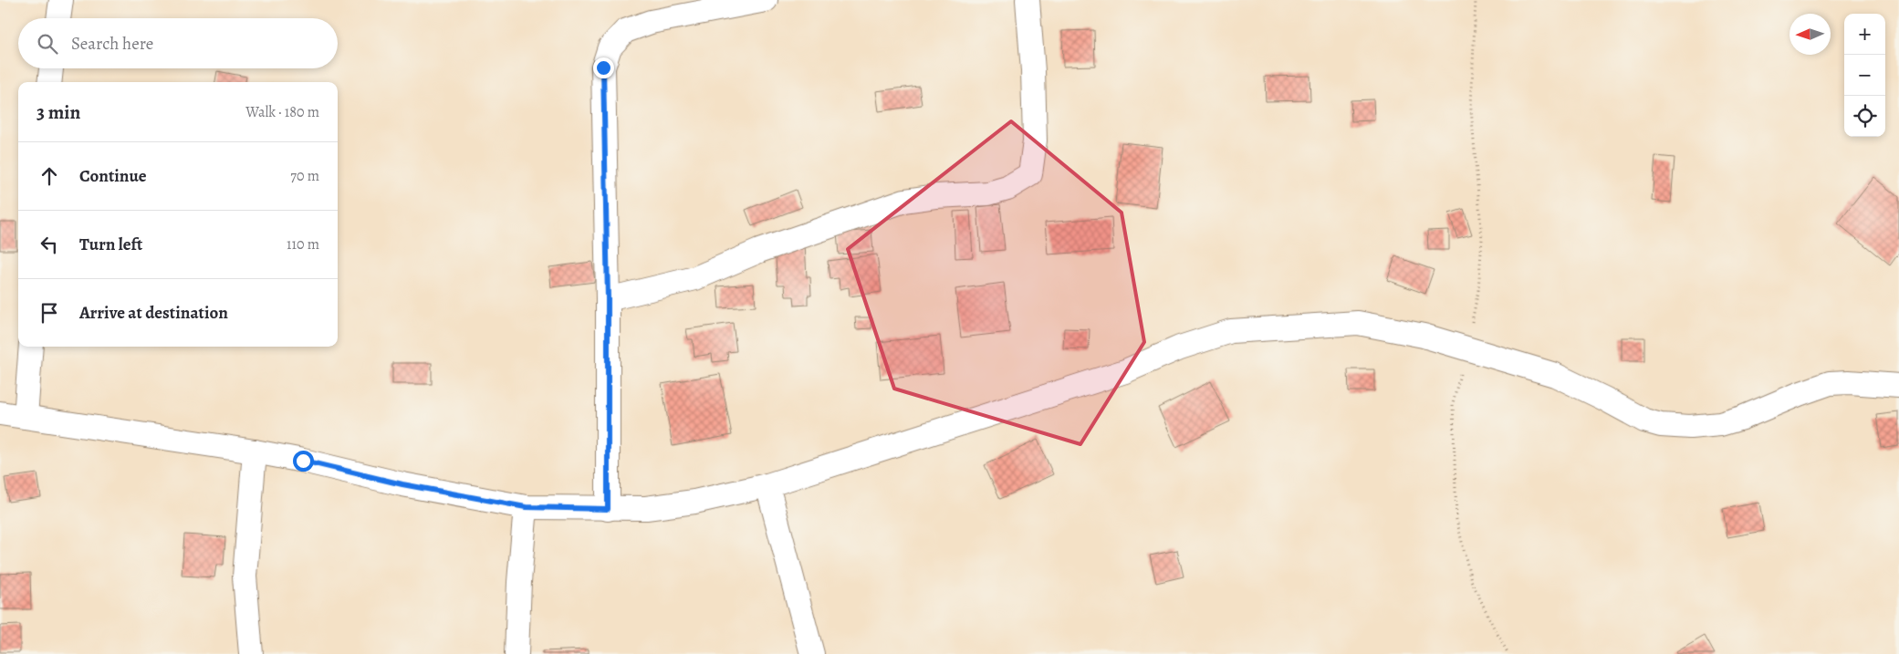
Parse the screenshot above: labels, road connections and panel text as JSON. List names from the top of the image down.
{
  "north": "left",
  "page": {
    "map_buttons": ["+", "−"],
    "search": "Search here",
    "heading": ["3 min", "Walk · 180 m"],
    "list": [
      ["Continue", "70 m"],
      ["Turn left", "110 m"],
      "Arrive at destination"
    ]
  }
}
